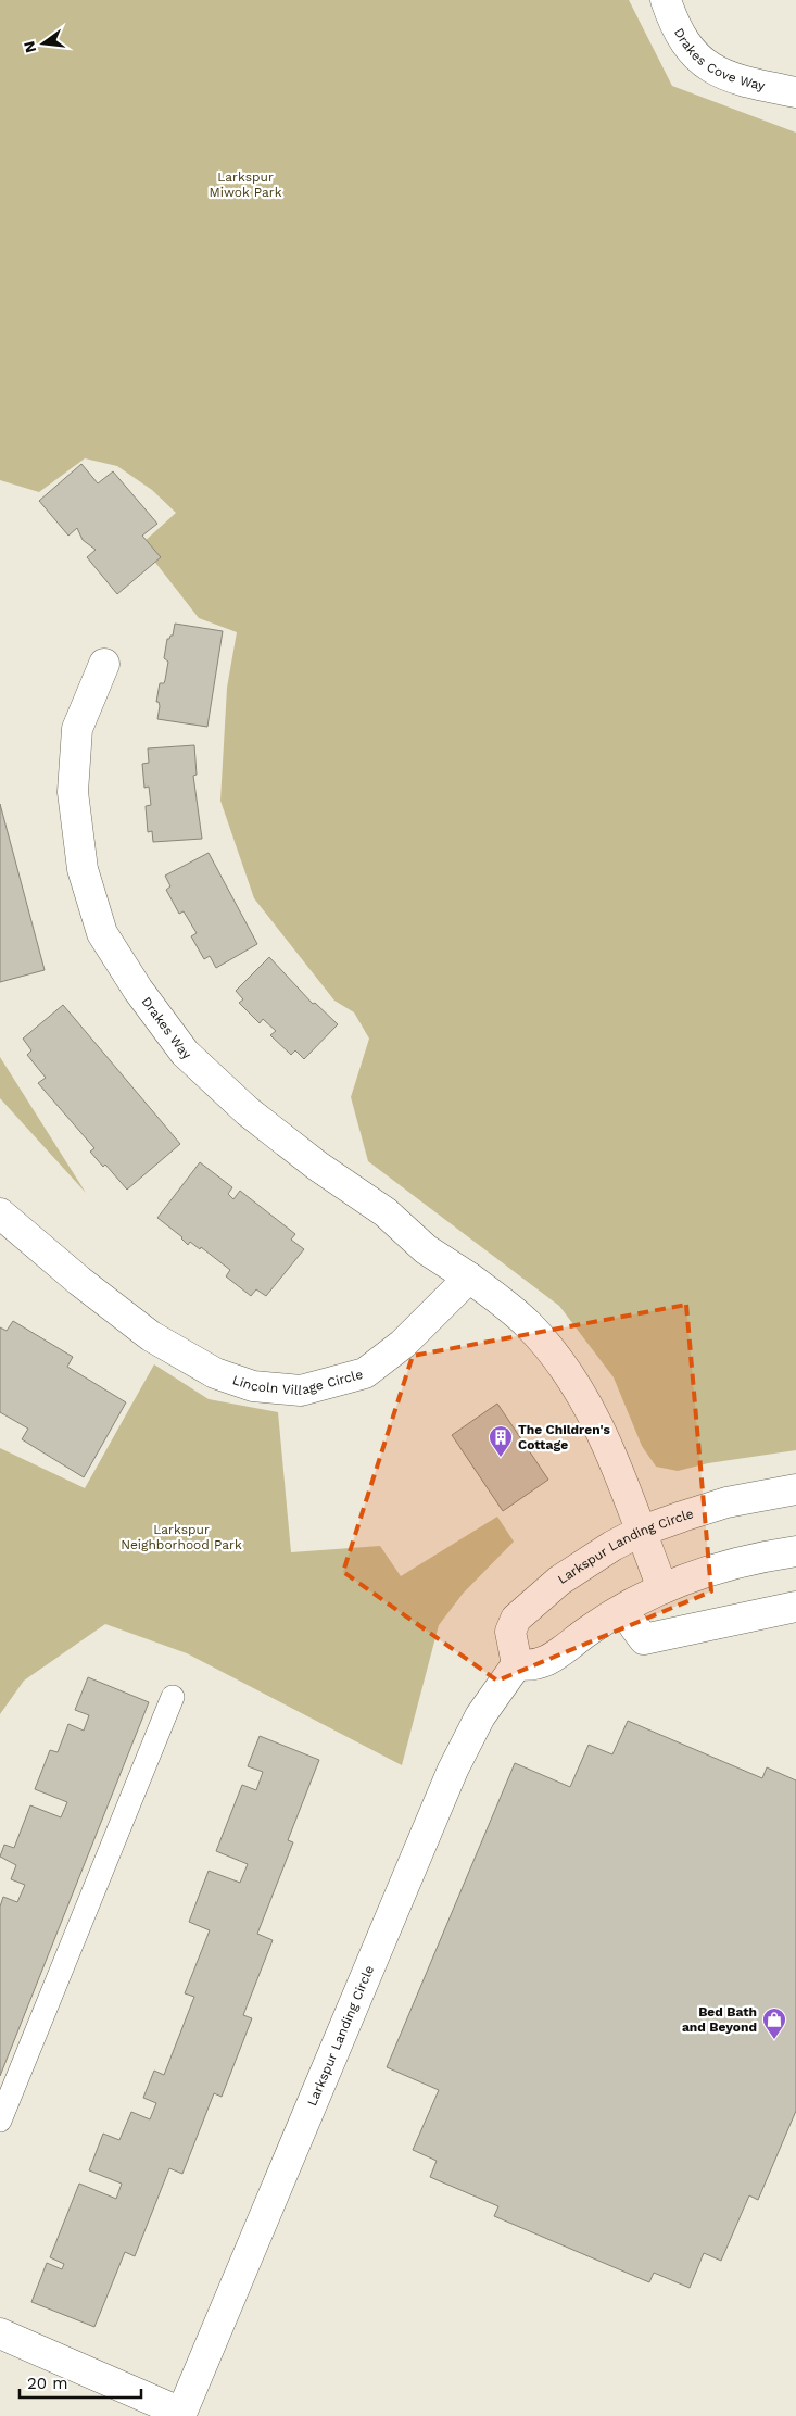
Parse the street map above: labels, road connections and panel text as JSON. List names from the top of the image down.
{
  "streets": {
    "street": [
      "Drakes Cove Way",
      "Drakes Way",
      "Lincoln Village Circle",
      "Larkspur Landing Circle"
    ]
  },
  "crossings": [
    ["Drakes Way", "Lincoln Village Circle"]
  ],
  "parks": ["Larkspur Miwok Park", "Larkspur Neighborhood Park"],
  "places": {
    "building": ["The Children's Cottage"],
    "shop": ["Bed Bath and Beyond"]
  },
  "scale_bar": "20 m",
  "north": "left"
}
